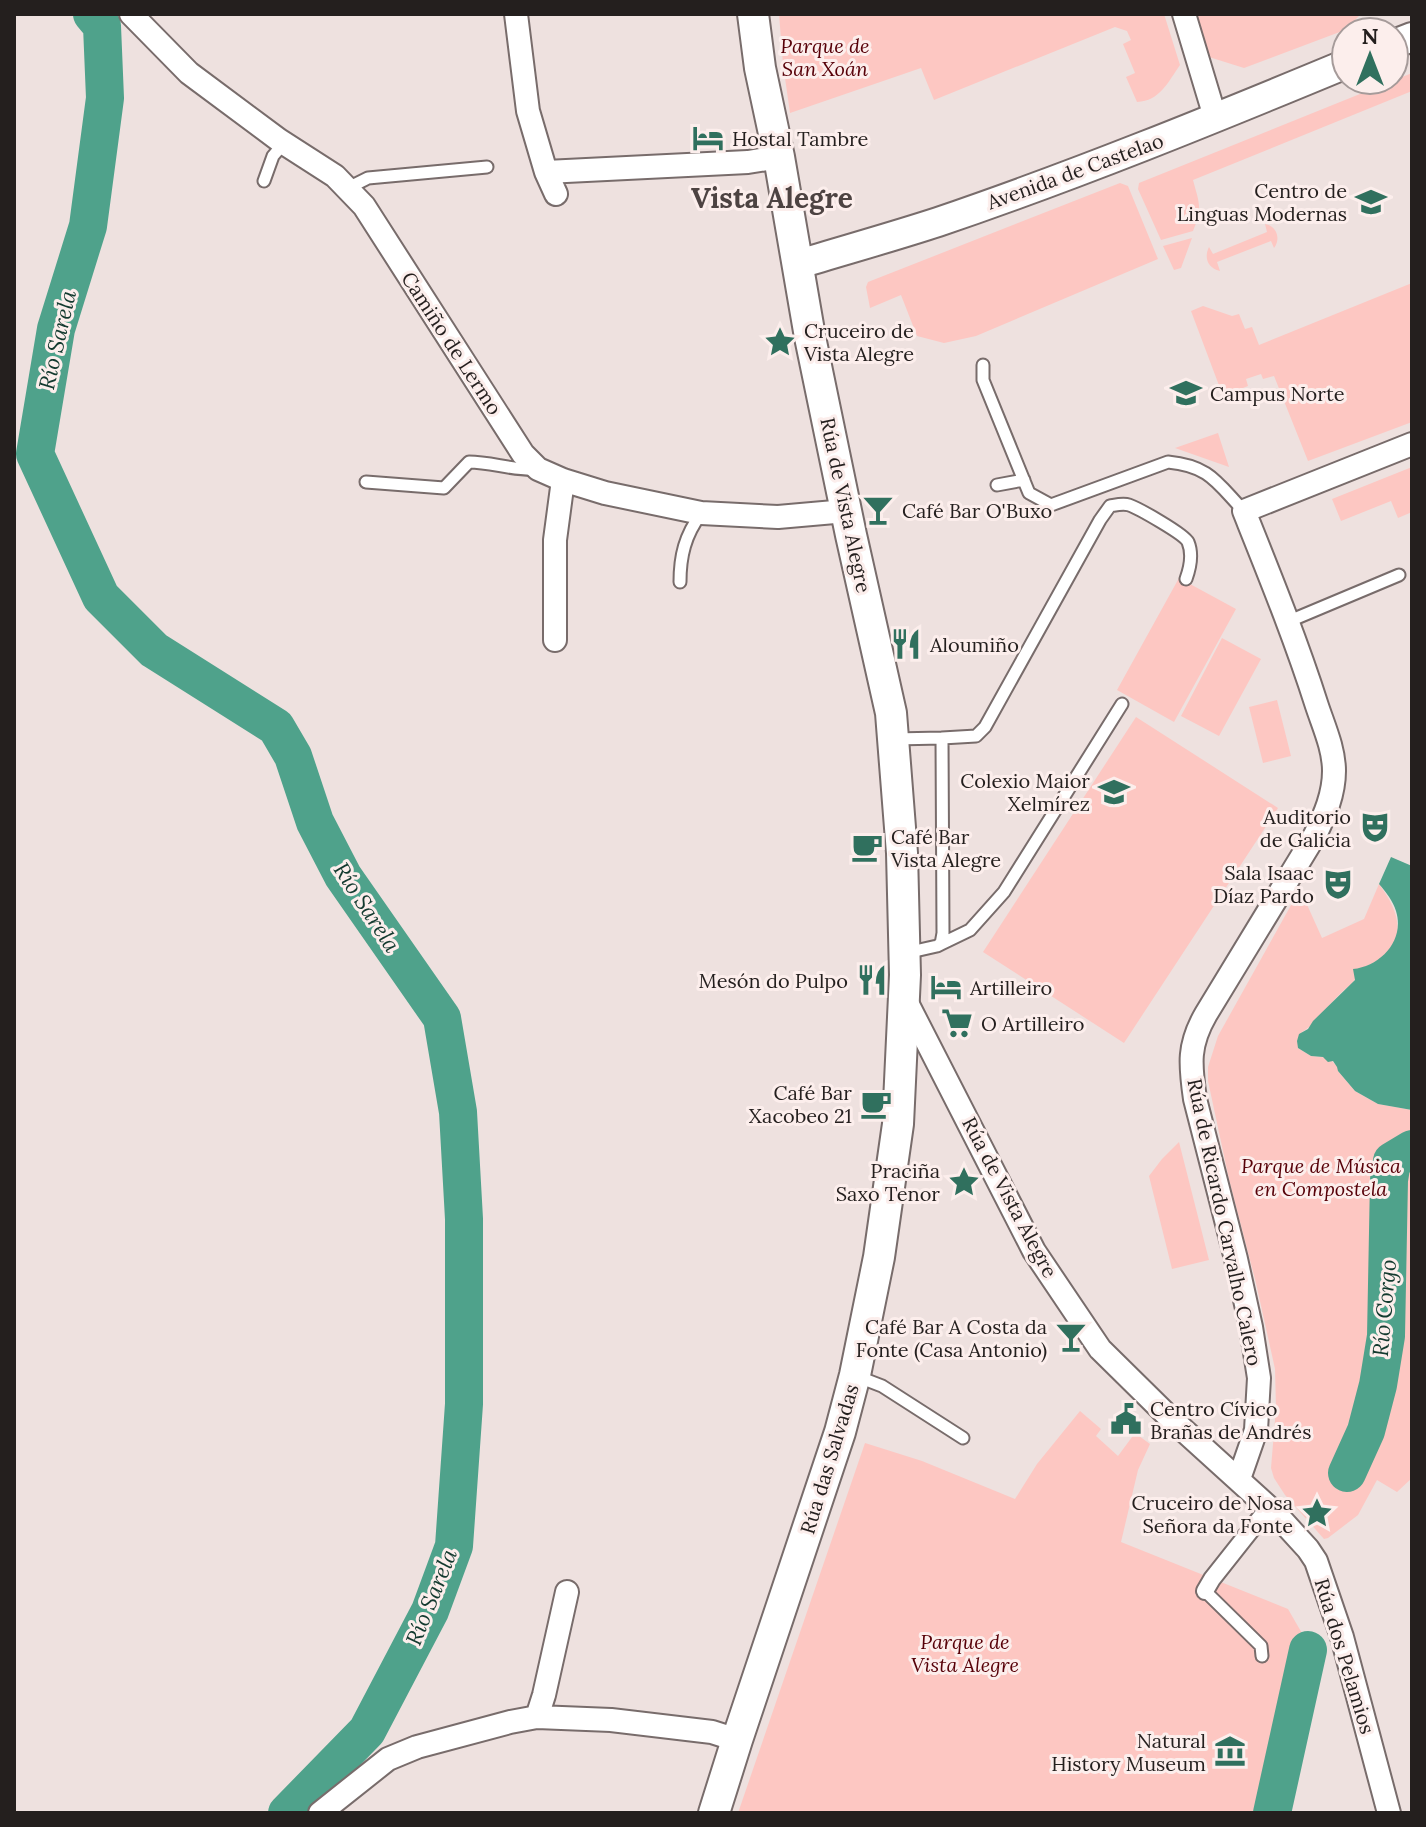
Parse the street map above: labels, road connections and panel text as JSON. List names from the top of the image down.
{
  "streets": {
    "main road": ["Rúa de Vista Alegre", "Rúa das Salvadas"],
    "street": [
      "Avenida de Castelao",
      "Camiño de Lermo",
      "Rúa de Ricardo Carvalho Calero",
      "Rúa dos Pelamios"
    ]
  },
  "crossings": [
    ["Avenida de Castelao", "Rúa de Vista Alegre"],
    ["Camiño de Lermo", "Rúa de Vista Alegre"],
    ["Rúa de Vista Alegre", "Rúa de Ricardo Carvalho Calero"],
    ["Rúa de Vista Alegre", "Rúa das Salvadas"],
    ["Rúa de Vista Alegre", "Rúa dos Pelamios"],
    ["Rúa de Ricardo Carvalho Calero", "Rúa dos Pelamios"]
  ],
  "districts": ["Vista Alegre"],
  "water": ["Río Sarela", "Río Corgo"],
  "parks": ["Parque de San Xoán", "Parque de Música en Compostela", "Parque de Vista Alegre"],
  "places": {
    "hotel": ["Hostal Tambre", "Artilleiro"],
    "school or university": ["Centro de Linguas Modernas", "Campus Norte", "Colexio Maior Xelmírez"],
    "place": ["Cruceiro de Vista Alegre", "Praciña Saxo Tenor", "Cruceiro de Nosa Señora da Fonte"],
    "bar": ["Café Bar O'Buxo", "Café Bar A Costa da Fonte (Casa Antonio)"],
    "restaurant": ["Aloumiño", "Mesón do Pulpo"],
    "theatre": ["Auditorio de Galicia", "Sala Isaac Díaz Pardo"],
    "cafe": ["Café Bar Vista Alegre", "Café Bar Xacobeo 21"],
    "supermarket": ["O Artilleiro"],
    "public building": ["Centro Cívico Brañas de Andrés"],
    "museum": ["Natural History Museum"]
  },
  "north": "top"
}
